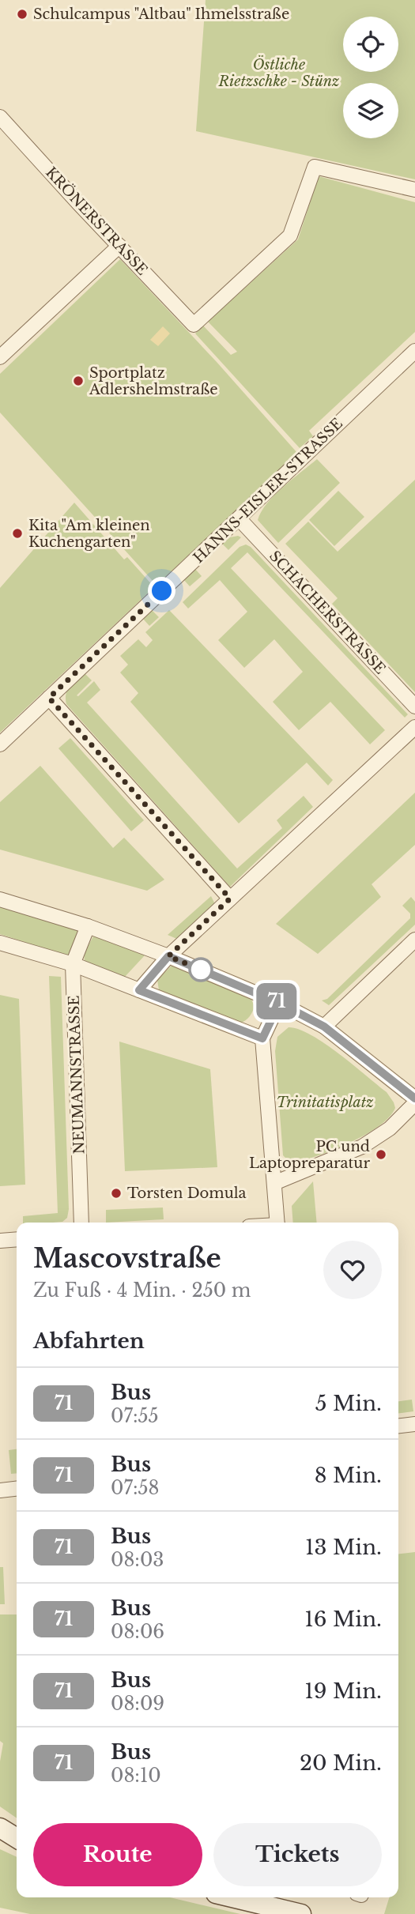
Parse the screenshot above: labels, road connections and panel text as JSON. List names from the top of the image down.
{
  "streets": {
    "street": [
      "KRÖNERSTRASSE",
      "HANNS-EISLER-STRASSE",
      "SCHACHERSTRASSE",
      "NEUMANNSTRASSE"
    ]
  },
  "crossings": [
    ["HANNS-EISLER-STRASSE", "SCHACHERSTRASSE"]
  ],
  "parks": ["Östliche Rietzschke - Stünz", "Trinitatisplatz"],
  "places": [
    "Schulcampus \"Altbau\" Ihmelsstraße",
    "Sportplatz Adlershelmstraße",
    "Kita \"Am kleinen Kuchengarten\"",
    "PC und Laptopreparatur",
    "Torsten Domula"
  ],
  "lines": ["bus line 71"],
  "page": {
    "on_map": "71",
    "heading": [
      ["Mascovstraße", "Zu Fuß · 4 Min. · 250 m"],
      "Abfahrten"
    ],
    "list": [
      {
        "mark": "71",
        "name": "Bus",
        "note": "07:55",
        "value": "5 Min."
      },
      {
        "mark": "71",
        "name": "Bus",
        "note": "07:58",
        "value": "8 Min."
      },
      {
        "mark": "71",
        "name": "Bus",
        "note": "08:03",
        "value": "13 Min."
      },
      {
        "mark": "71",
        "name": "Bus",
        "note": "08:06",
        "value": "16 Min."
      },
      {
        "mark": "71",
        "name": "Bus",
        "note": "08:09",
        "value": "19 Min."
      },
      {
        "mark": "71",
        "name": "Bus",
        "note": "08:10",
        "value": "20 Min."
      }
    ],
    "buttons": ["Route", "Tickets"]
  }
}
